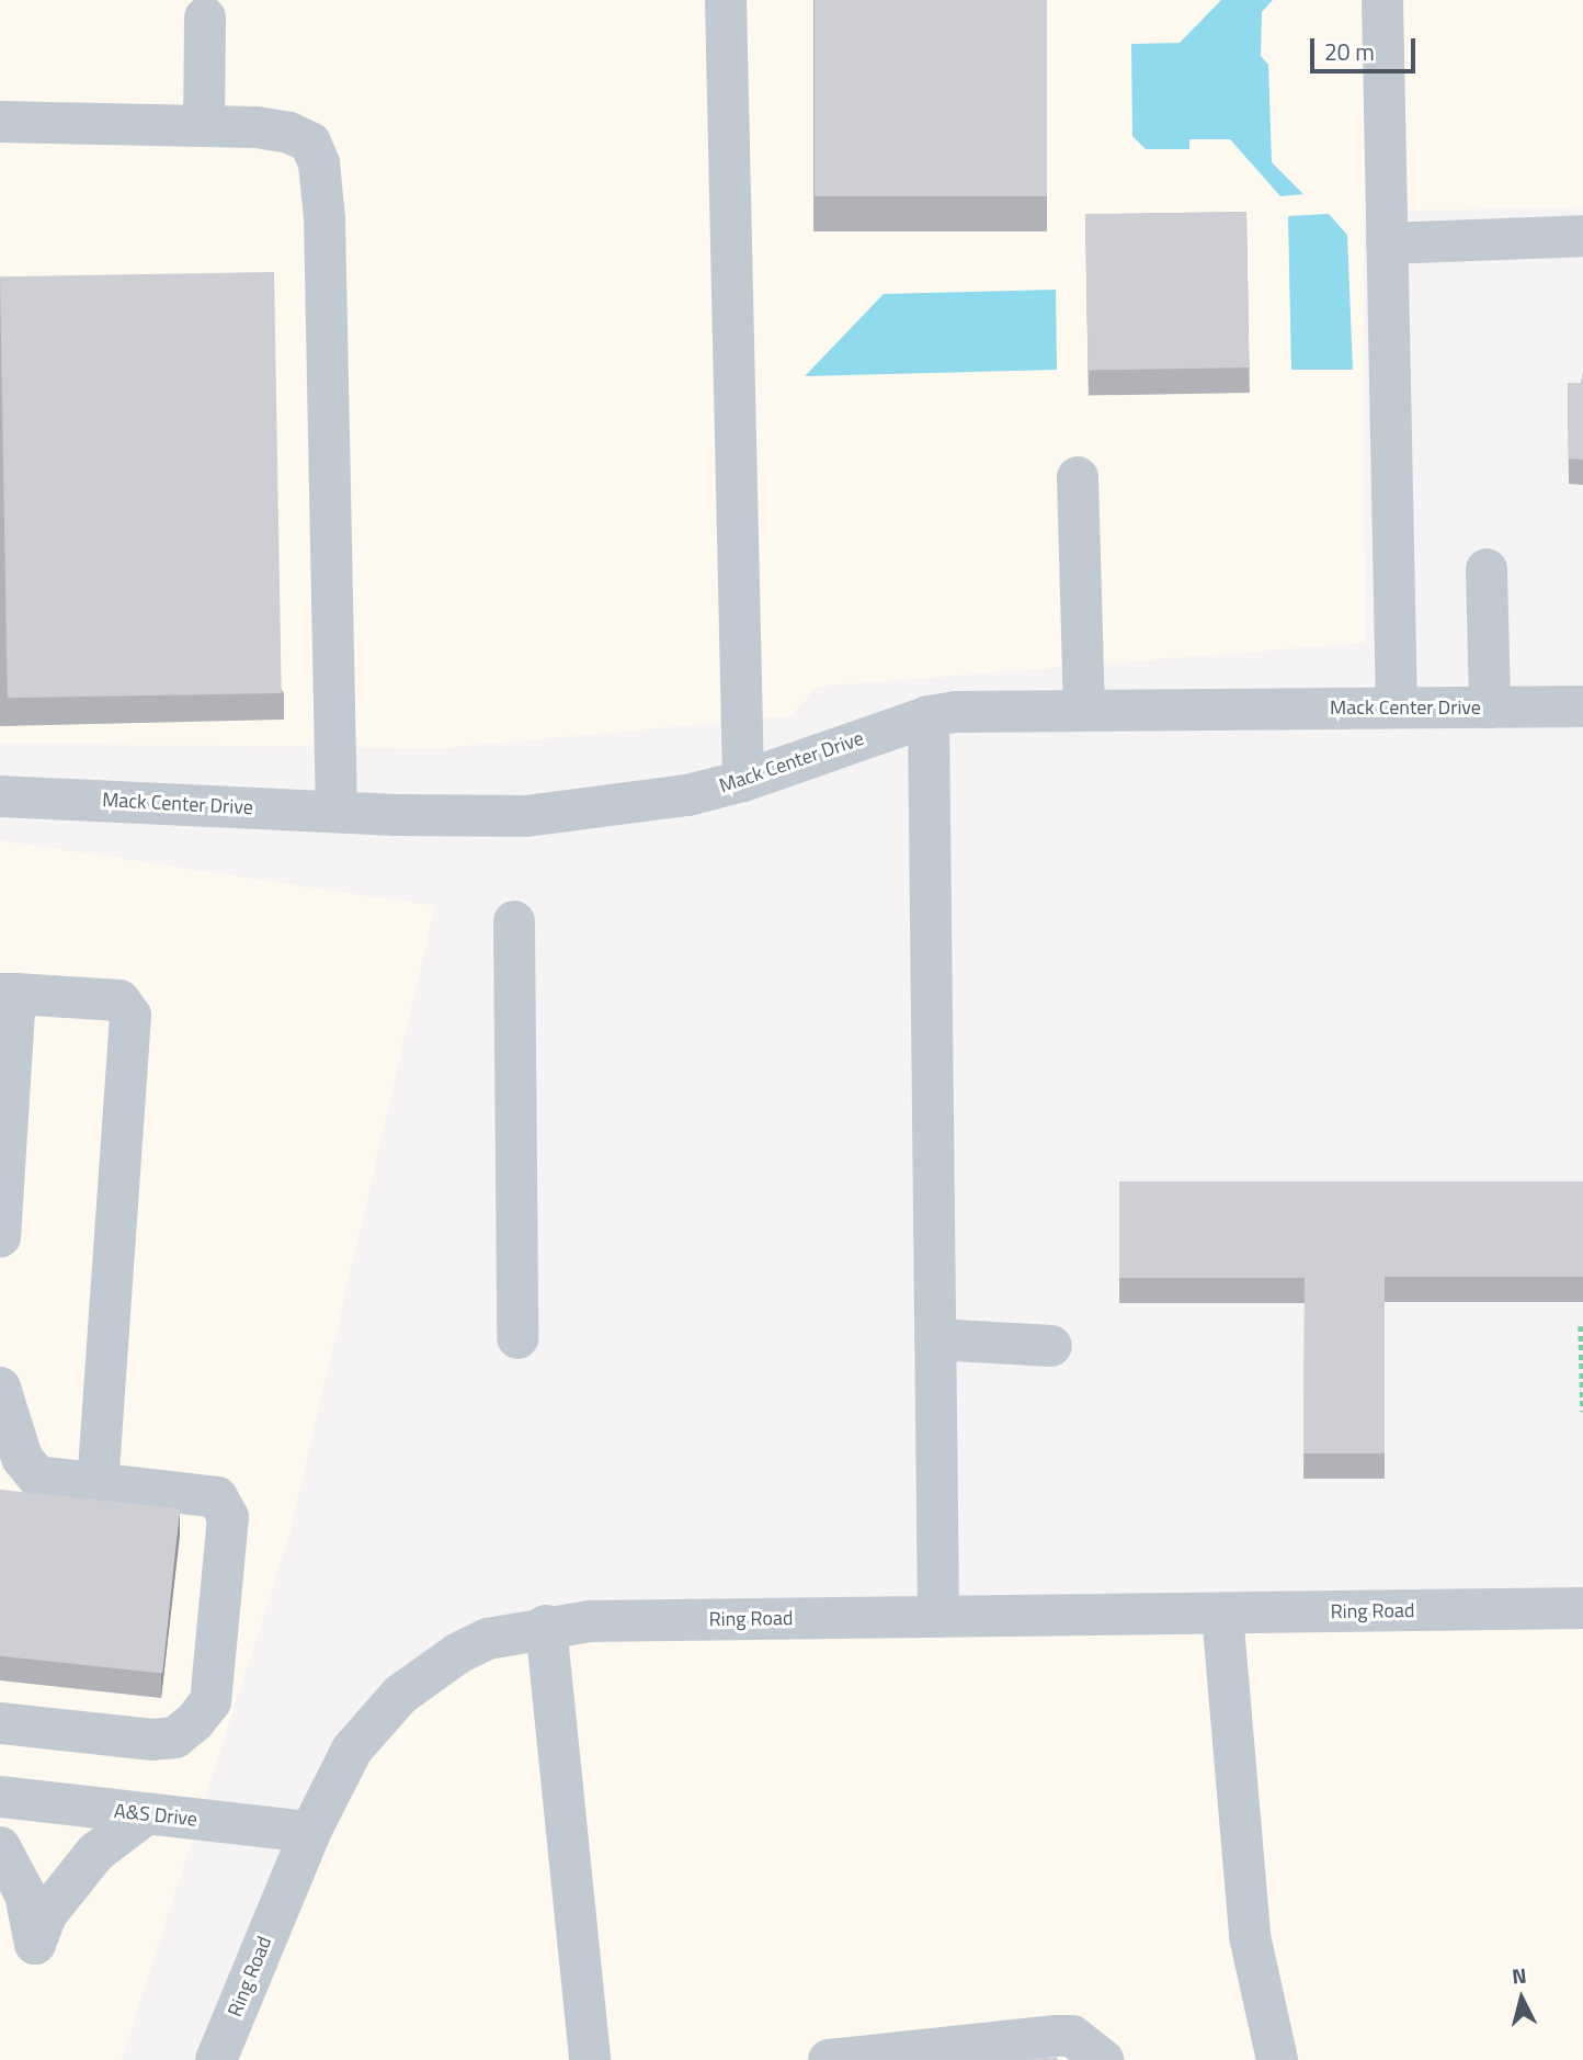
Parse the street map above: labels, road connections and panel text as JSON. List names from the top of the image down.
{
  "streets": {
    "street": ["Mack Center Drive", "Ring Road", "A&S Drive"]
  },
  "crossings": [
    ["Ring Road", "A&S Drive"]
  ],
  "scale_bar": "20 m",
  "north": "top"
}
